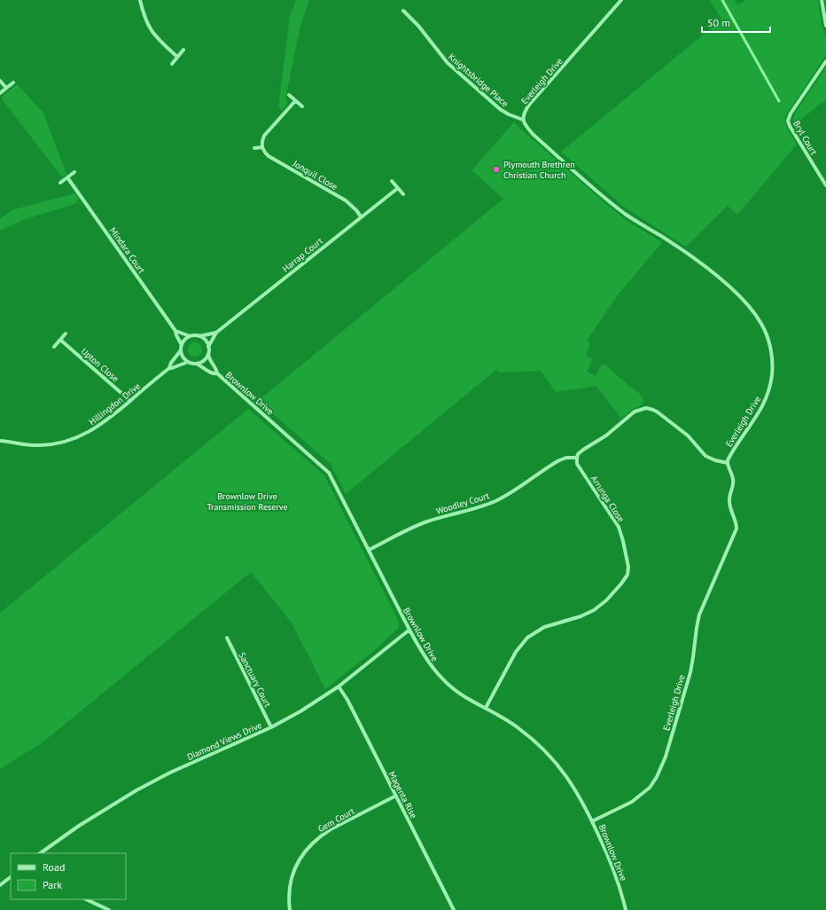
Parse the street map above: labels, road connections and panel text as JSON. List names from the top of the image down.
{
  "streets": {
    "street": [
      "Knightsbridge Place",
      "Everleigh Drive",
      "Bryl Court",
      "Jonquil Close",
      "Mindara Court",
      "Harrap Court",
      "Upton Close",
      "Brownlow Drive",
      "Hillingdon Drive",
      "Arrunga Close",
      "Woodley Court",
      "Sanctuary Court",
      "Diamond Views Drive",
      "Magenta Rise",
      "Gem Court"
    ]
  },
  "crossings": [
    ["Knightsbridge Place", "Everleigh Drive"],
    ["Everleigh Drive", "Brownlow Drive"],
    ["Jonquil Close", "Harrap Court"],
    ["Mindara Court", "Harrap Court"],
    ["Mindara Court", "Brownlow Drive"],
    ["Mindara Court", "Hillingdon Drive"],
    ["Harrap Court", "Brownlow Drive"],
    ["Harrap Court", "Hillingdon Drive"],
    ["Upton Close", "Hillingdon Drive"],
    ["Brownlow Drive", "Hillingdon Drive"],
    ["Brownlow Drive", "Arrunga Close"],
    ["Brownlow Drive", "Woodley Court"],
    ["Brownlow Drive", "Diamond Views Drive"],
    ["Arrunga Close", "Woodley Court"],
    ["Sanctuary Court", "Diamond Views Drive"],
    ["Diamond Views Drive", "Magenta Rise"],
    ["Magenta Rise", "Gem Court"]
  ],
  "parks": ["Brownlow Drive Transmission Reserve"],
  "places": ["Plymouth Brethren Christian Church"],
  "legend": ["Road", "Park"],
  "scale_bar": "50 m"
}
